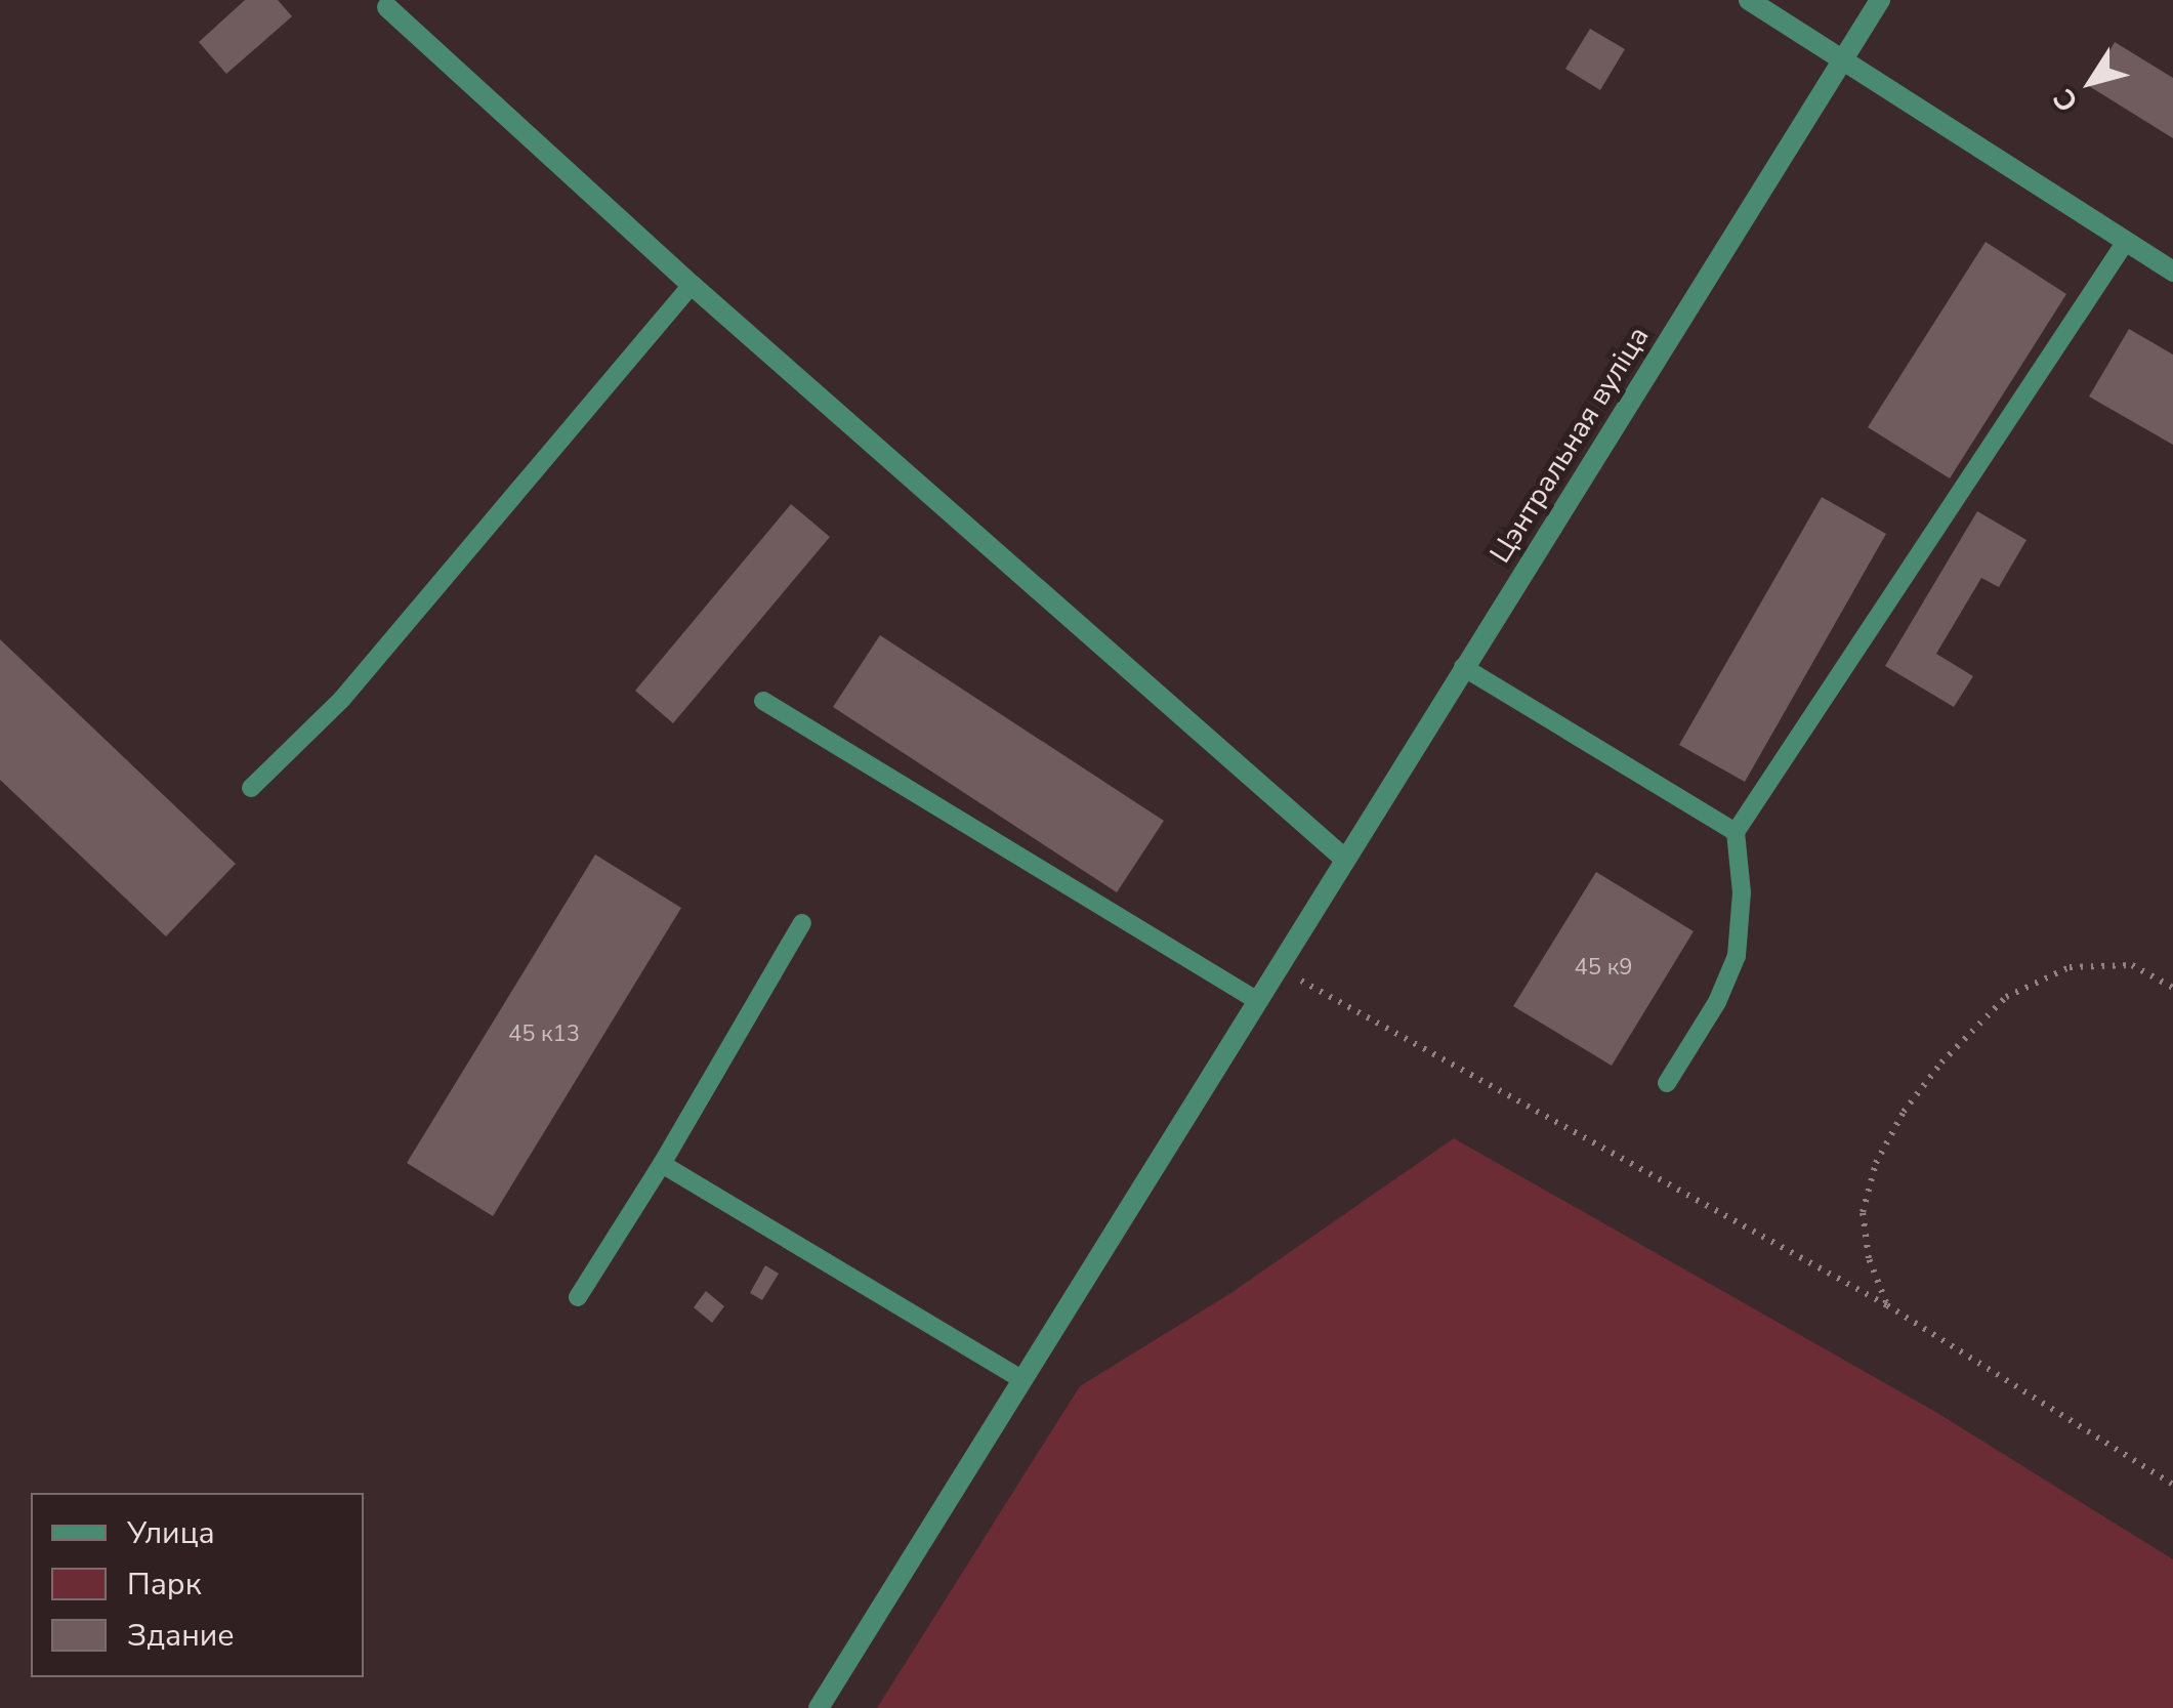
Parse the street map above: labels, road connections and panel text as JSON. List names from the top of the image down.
{
  "streets": {
    "street": ["Цэнтральная вуліца"]
  },
  "house_numbers": ["45 к9", "45 к13"],
  "legend": ["Улица", "Парк", "Здание"],
  "north": "bottom left"
}
